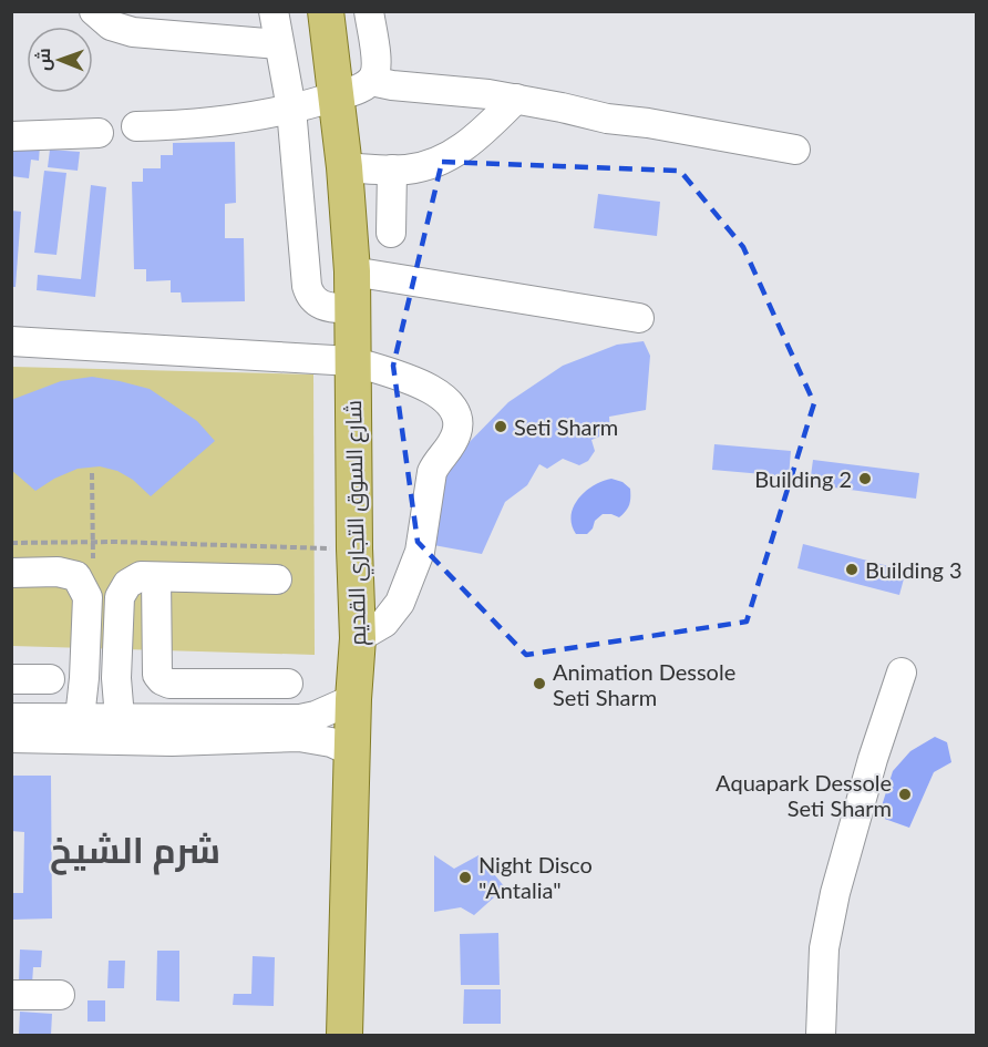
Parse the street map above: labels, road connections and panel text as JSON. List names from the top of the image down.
{
  "streets": {
    "main road": ["شارع السوق التجاري القديم"]
  },
  "districts": ["شرم الشيخ"],
  "places": [
    "Seti Sharm",
    "Building 2",
    "Building 3",
    "Animation Dessole Seti Sharm",
    "Aquapark Dessole Seti Sharm",
    "Night Disco \"Antalia\""
  ],
  "north": "left"
}
